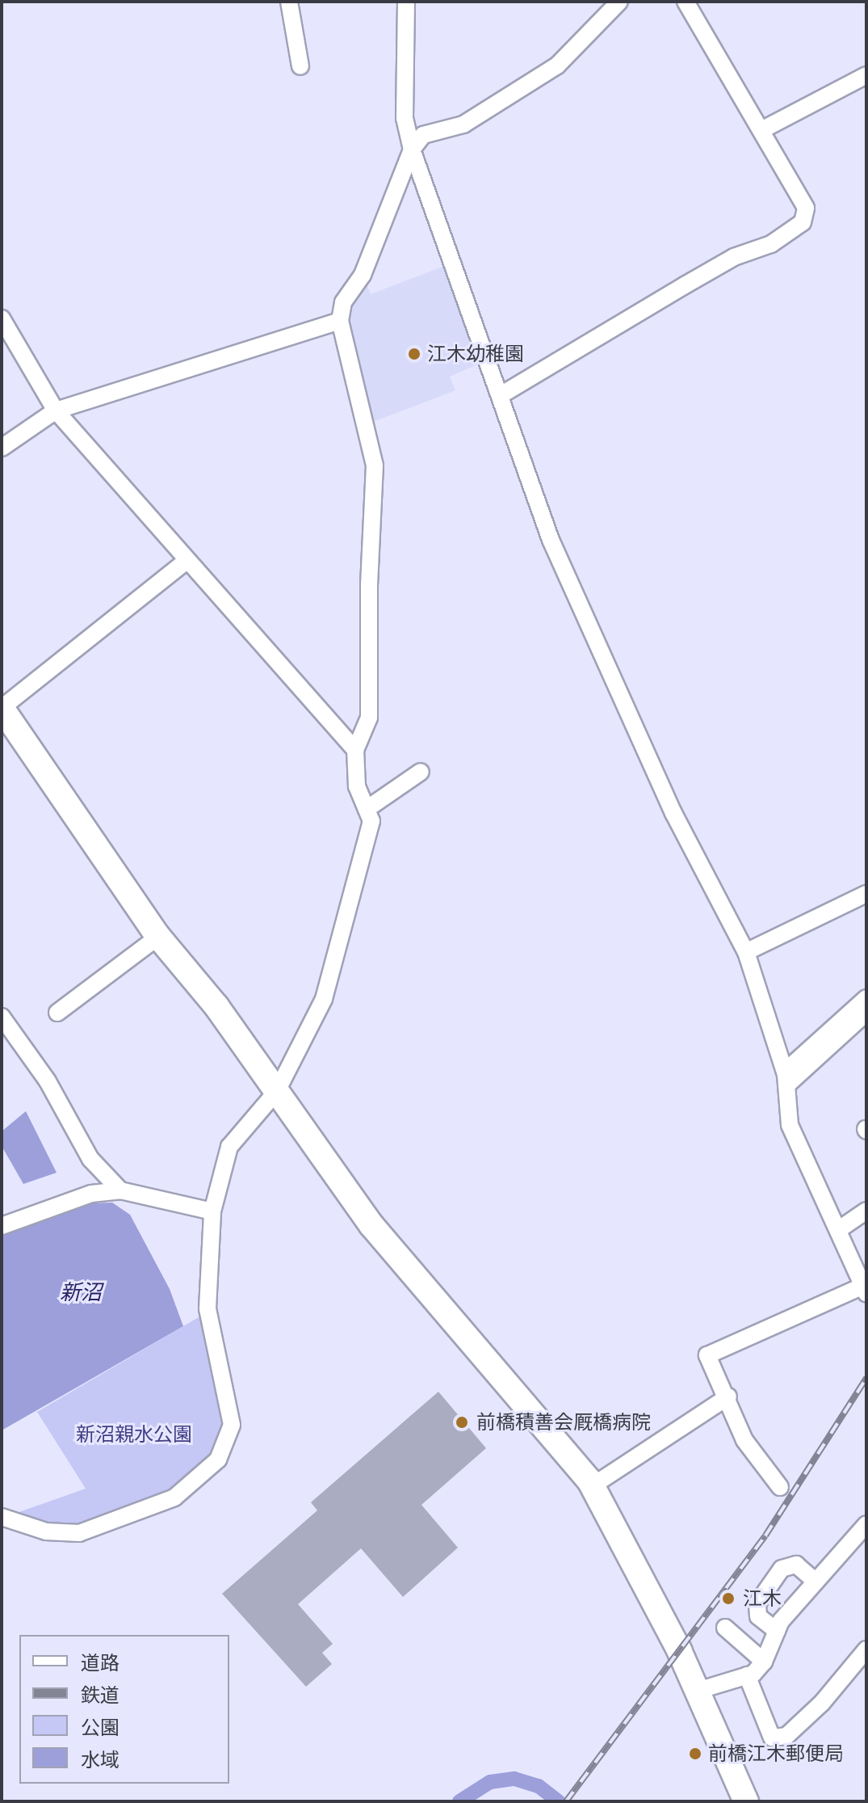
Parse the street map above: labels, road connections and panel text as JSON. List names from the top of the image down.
{
  "water": ["新沼"],
  "parks": ["新沼親水公園"],
  "places": [
    "江木幼稚園",
    "前橋積善会厩橋病院",
    "江木",
    "前橋江木郵便局"
  ],
  "legend": [
    "道路",
    "鉄道",
    "公園",
    "水域"
  ]
}
